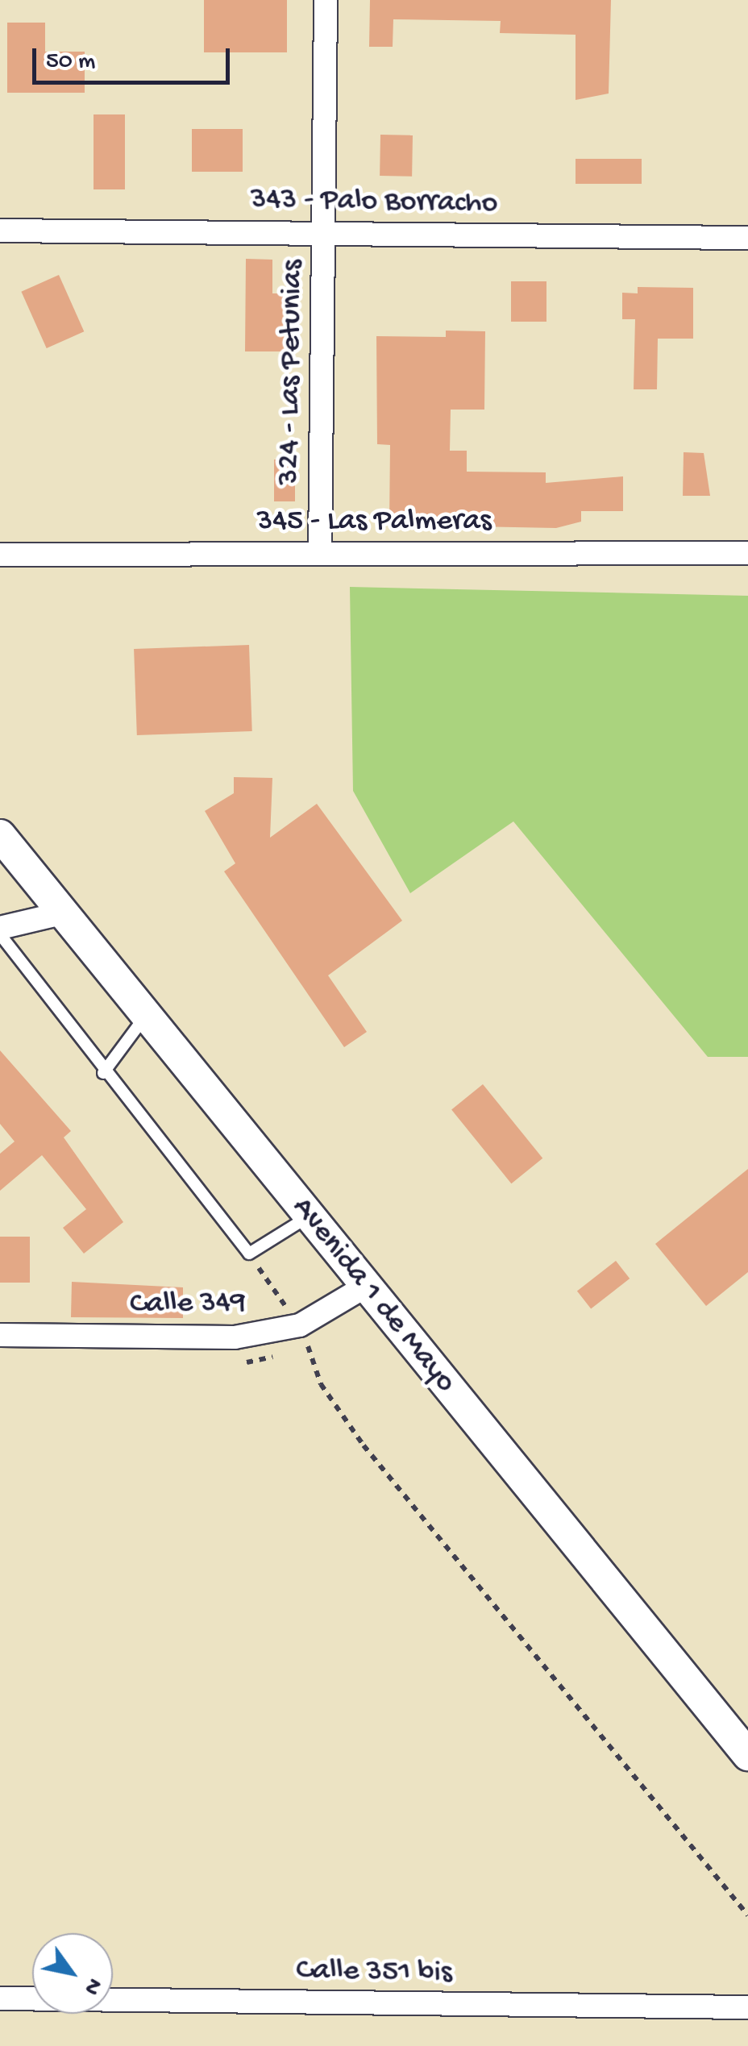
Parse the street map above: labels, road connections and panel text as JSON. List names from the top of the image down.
{
  "streets": {
    "main road": ["Avenida 1 de Mayo"],
    "street": [
      "343 - Palo Borracho",
      "324 - Las Petunias",
      "345 - Las Palmeras",
      "Calle 349",
      "Calle 351 bis"
    ]
  },
  "crossings": [
    ["343 - Palo Borracho", "324 - Las Petunias"],
    ["324 - Las Petunias", "345 - Las Palmeras"],
    ["Avenida 1 de Mayo", "Calle 349"]
  ],
  "scale_bar": "50 m",
  "north": "bottom right"
}
